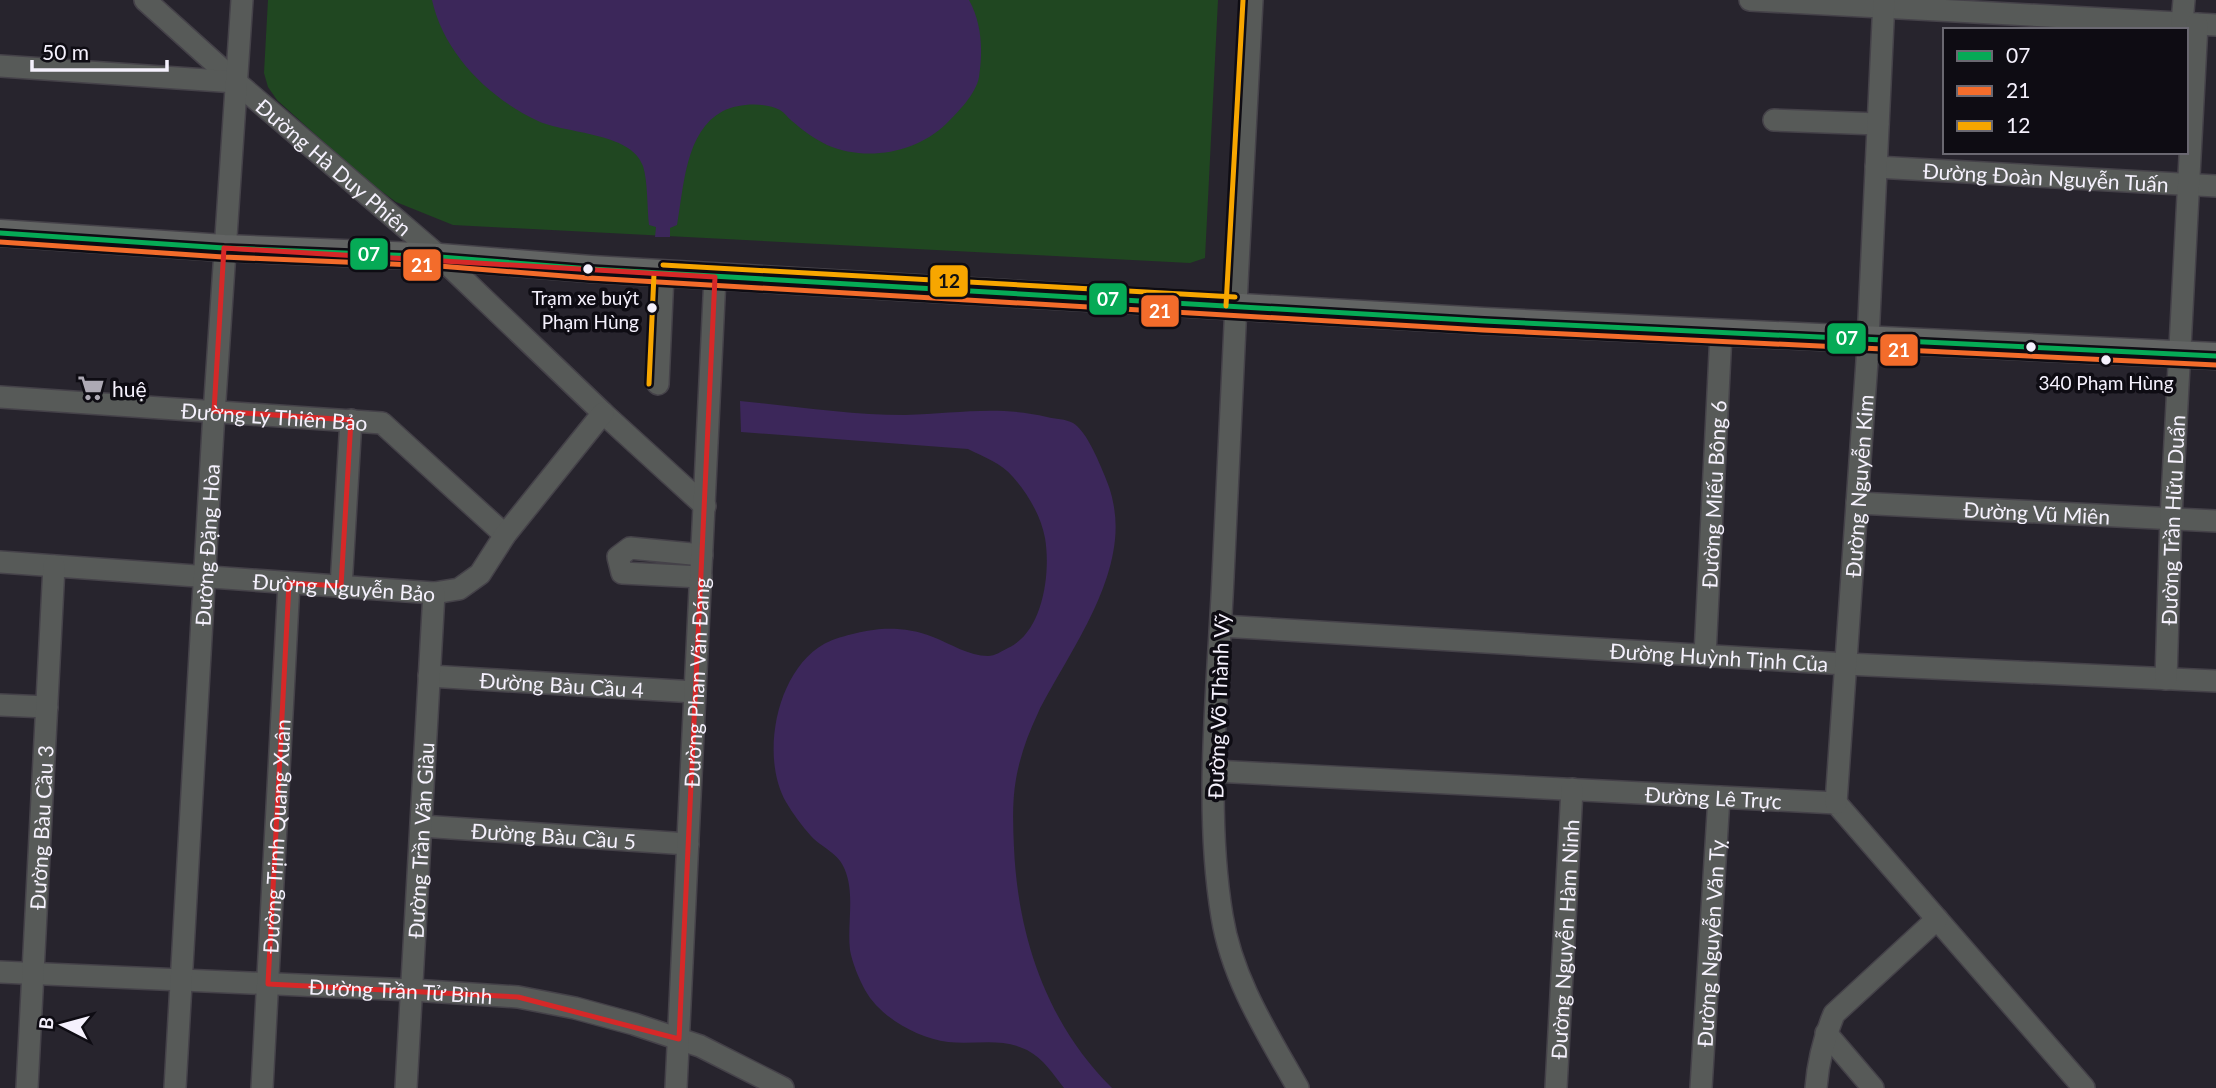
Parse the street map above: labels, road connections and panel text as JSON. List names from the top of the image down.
{
  "streets": {
    "street": [
      "Đường Hà Duy Phiên",
      "Đường Đoàn Nguyễn Tuấn",
      "Đường Lý Thiên Bảo",
      "Đường Nguyễn Kim",
      "Đường Miếu Bông 6",
      "Đường Vũ Miên",
      "Đường Trần Hữu Duẩn",
      "Đường Đặng Hòa",
      "Đường Nguyễn Bảo",
      "Đường Huỳnh Tịnh Của",
      "Đường Phan Văn Đáng",
      "Đường Bàu Cầu 4",
      "Đường Võ Thành Vỹ",
      "Đường Lê Trực",
      "Đường Bàu Cầu 3",
      "Đường Bàu Cầu 5",
      "Đường Trịnh Quang Xuân",
      "Đường Trần Văn Giàu",
      "Đường Nguyễn Hàm Ninh",
      "Đường Nguyễn Văn Tỵ",
      "Đường Trần Tử Bình"
    ]
  },
  "crossings": [
    ["Đường Hà Duy Phiên", "Đường Đặng Hòa"],
    ["Đường Hà Duy Phiên", "Đường Nguyễn Bảo"],
    ["Đường Hà Duy Phiên", "Đường Phan Văn Đáng"],
    ["Đường Đoàn Nguyễn Tuấn", "Đường Nguyễn Kim"],
    ["Đường Đoàn Nguyễn Tuấn", "Đường Trần Hữu Duẩn"],
    ["Đường Lý Thiên Bảo", "Đường Đặng Hòa"],
    ["Đường Lý Thiên Bảo", "Đường Nguyễn Bảo"],
    ["Đường Nguyễn Kim", "Đường Vũ Miên"],
    ["Đường Nguyễn Kim", "Đường Huỳnh Tịnh Của"],
    ["Đường Nguyễn Kim", "Đường Lê Trực"],
    ["Đường Miếu Bông 6", "Đường Huỳnh Tịnh Của"],
    ["Đường Vũ Miên", "Đường Trần Hữu Duẩn"],
    ["Đường Trần Hữu Duẩn", "Đường Huỳnh Tịnh Của"],
    ["Đường Đặng Hòa", "Đường Nguyễn Bảo"],
    ["Đường Đặng Hòa", "Đường Trần Tử Bình"],
    ["Đường Nguyễn Bảo", "Đường Bàu Cầu 3"],
    ["Đường Nguyễn Bảo", "Đường Trịnh Quang Xuân"],
    ["Đường Nguyễn Bảo", "Đường Trần Văn Giàu"],
    ["Đường Huỳnh Tịnh Của", "Đường Võ Thành Vỹ"],
    ["Đường Phan Văn Đáng", "Đường Bàu Cầu 4"],
    ["Đường Phan Văn Đáng", "Đường Bàu Cầu 5"],
    ["Đường Phan Văn Đáng", "Đường Trần Tử Bình"],
    ["Đường Bàu Cầu 4", "Đường Trần Văn Giàu"],
    ["Đường Võ Thành Vỹ", "Đường Lê Trực"],
    ["Đường Lê Trực", "Đường Nguyễn Hàm Ninh"],
    ["Đường Lê Trực", "Đường Nguyễn Văn Tỵ"],
    ["Đường Bàu Cầu 3", "Đường Trần Tử Bình"],
    ["Đường Bàu Cầu 5", "Đường Trần Văn Giàu"],
    ["Đường Trịnh Quang Xuân", "Đường Trần Tử Bình"],
    ["Đường Trần Văn Giàu", "Đường Trần Tử Bình"]
  ],
  "places": {
    "other": ["Trạm xe buýt Phạm Hùng", "340 Phạm Hùng"],
    "supermarket": ["huệ"]
  },
  "lines": ["transit line 12", "transit line 07", "transit line 21"],
  "legend": ["07", "21", "12"],
  "scale_bar": "50 m",
  "north": "left"
}
